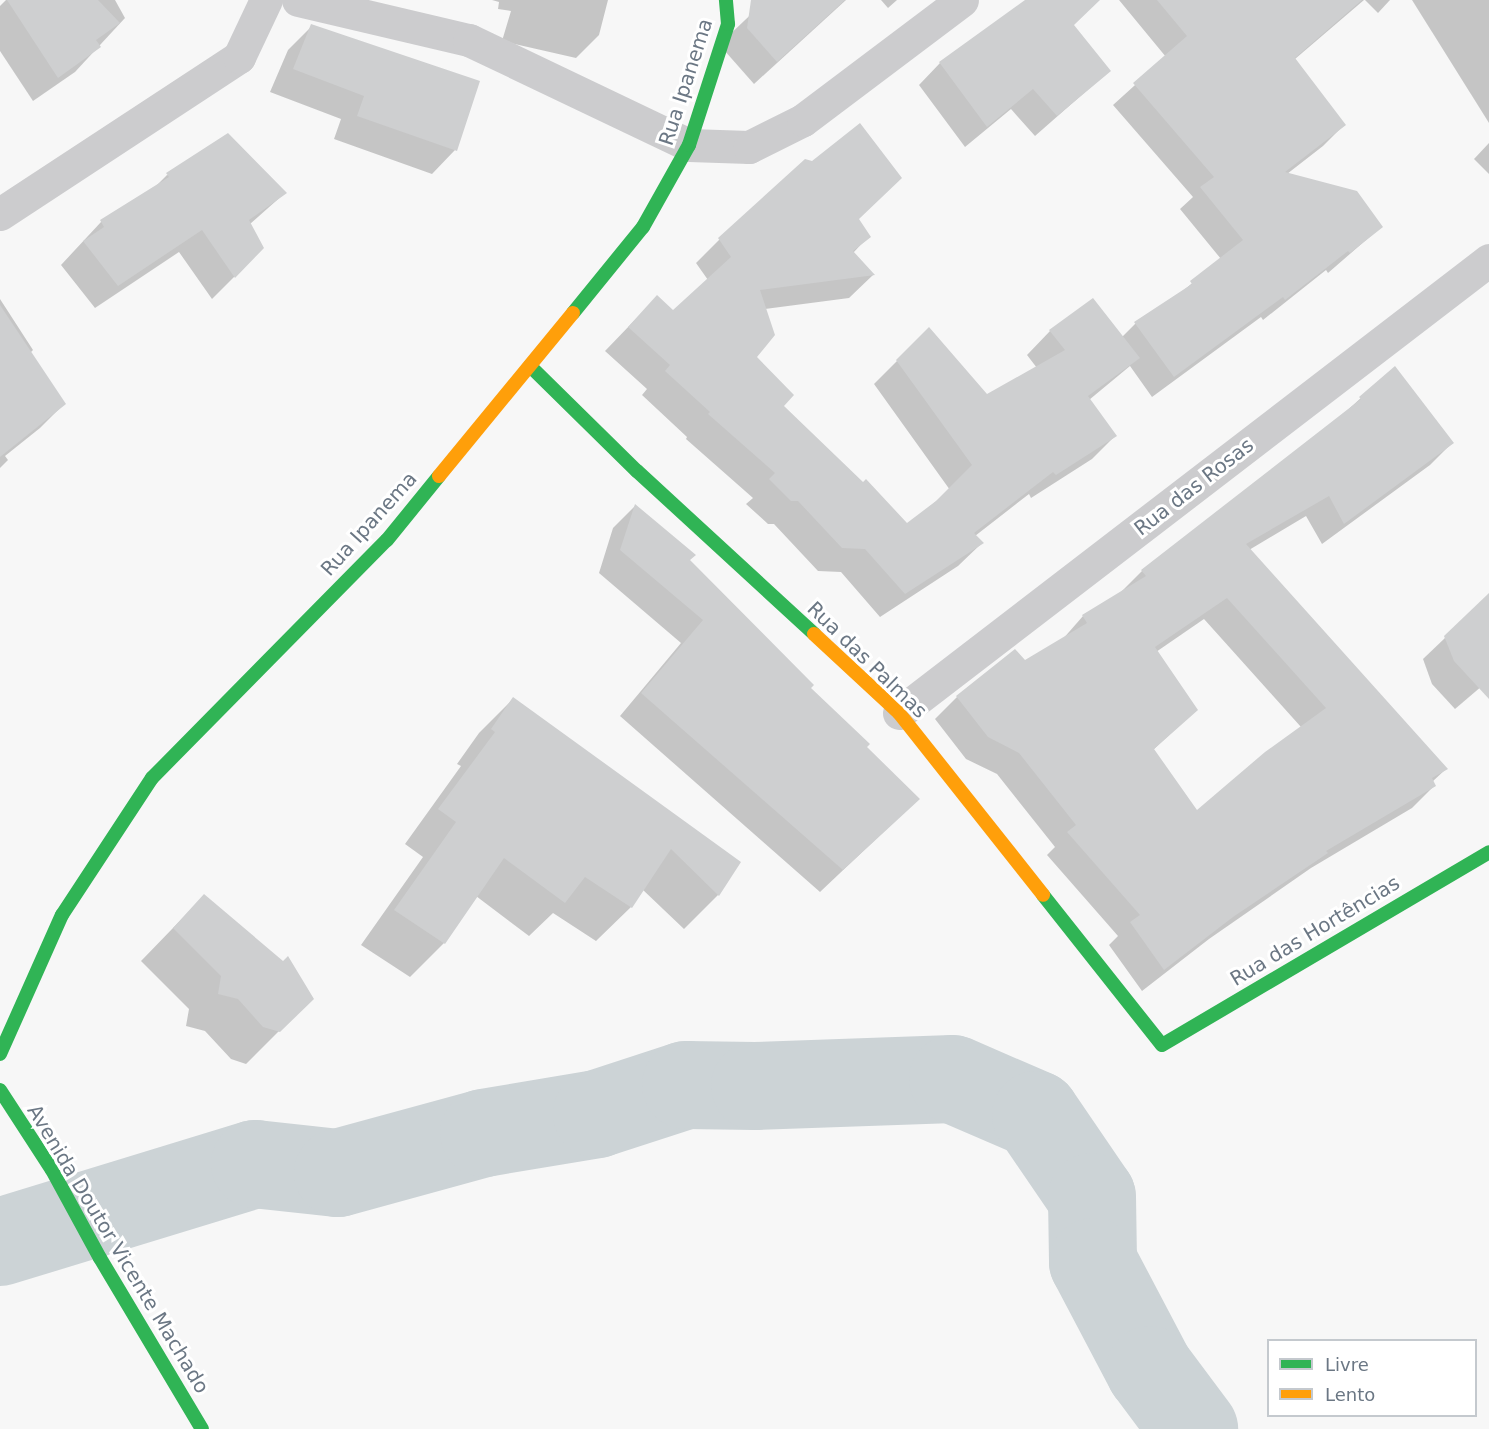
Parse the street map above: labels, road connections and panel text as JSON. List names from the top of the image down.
{
  "streets": {
    "street": [
      "Rua Ipanema",
      "Rua das Rosas",
      "Rua das Palmas",
      "Rua das Hortências",
      "Avenida Doutor Vicente Machado"
    ]
  },
  "crossings": [
    ["Rua Ipanema", "Rua das Palmas"],
    ["Rua das Rosas", "Rua das Palmas"],
    ["Rua das Palmas", "Rua das Hortências"]
  ],
  "legend": ["Livre", "Lento"]
}
